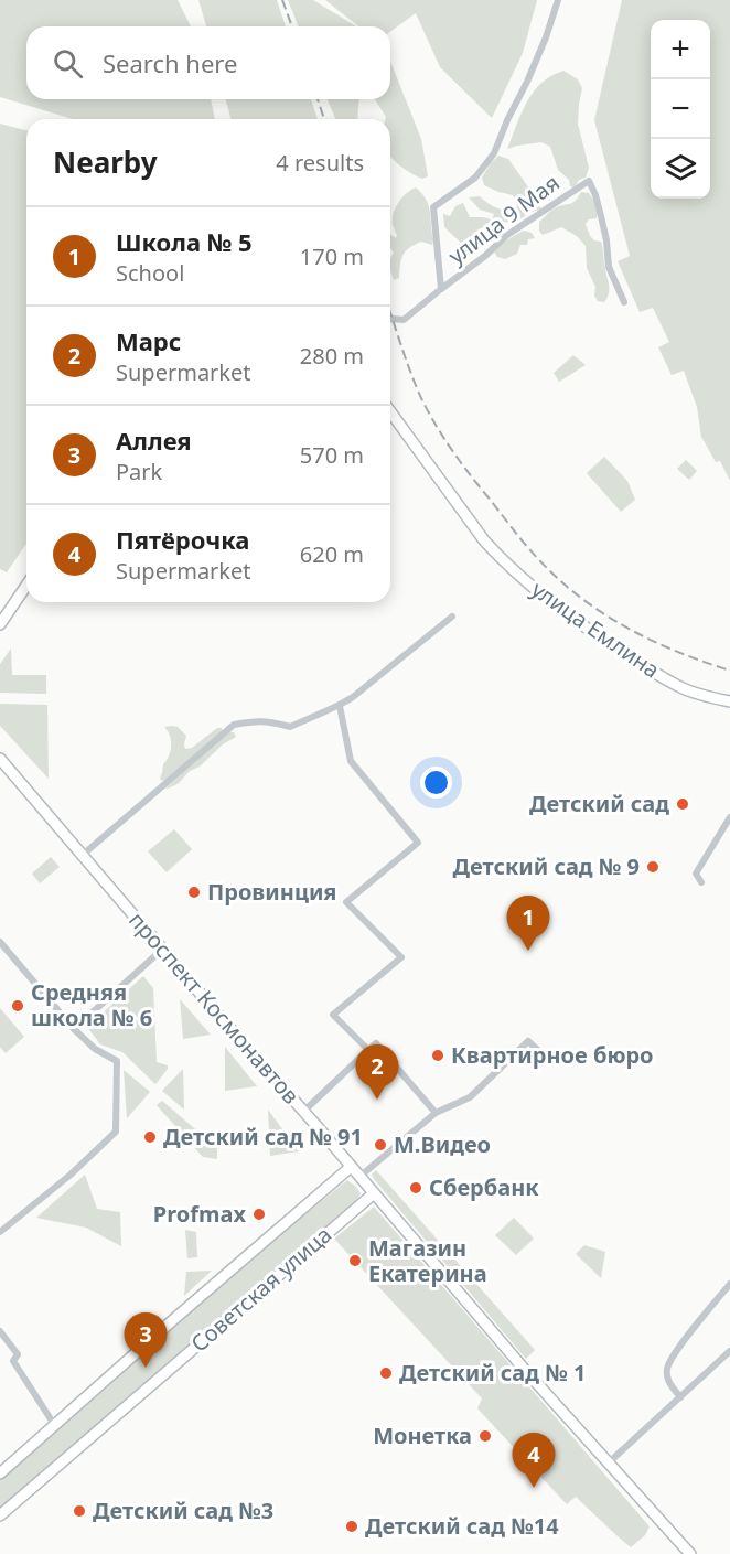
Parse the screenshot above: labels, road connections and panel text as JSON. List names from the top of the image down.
{
  "streets": {
    "street": [
      "улица 9 Мая",
      "улица Емлина",
      "проспект Космонавтов",
      "Советская улица"
    ]
  },
  "crossings": [
    ["проспект Космонавтов", "Советская улица"]
  ],
  "places": [
    "Детский сад",
    "Детский сад № 9",
    "Провинция",
    "Средняя школа № 6",
    "Квартирное бюро",
    "Детский сад № 91",
    "М.Видео",
    "Сбербанк",
    "Profmax",
    "Магазин Екатерина",
    "Детский сад № 1",
    "Монетка",
    "Детский сад №3",
    "Детский сад №14"
  ],
  "page": {
    "map_buttons": ["+", "−"],
    "search": "Search here",
    "heading": ["Nearby", "4 results"],
    "list": [
      {
        "mark": "1",
        "name": "Школа № 5",
        "note": "School",
        "value": "170 m"
      },
      {
        "mark": "2",
        "name": "Марс",
        "note": "Supermarket",
        "value": "280 m"
      },
      {
        "mark": "3",
        "name": "Аллея",
        "note": "Park",
        "value": "570 m"
      },
      {
        "mark": "4",
        "name": "Пятёрочка",
        "note": "Supermarket",
        "value": "620 m"
      }
    ],
    "pins": [
      "1",
      "2",
      "3",
      "4"
    ]
  }
}
